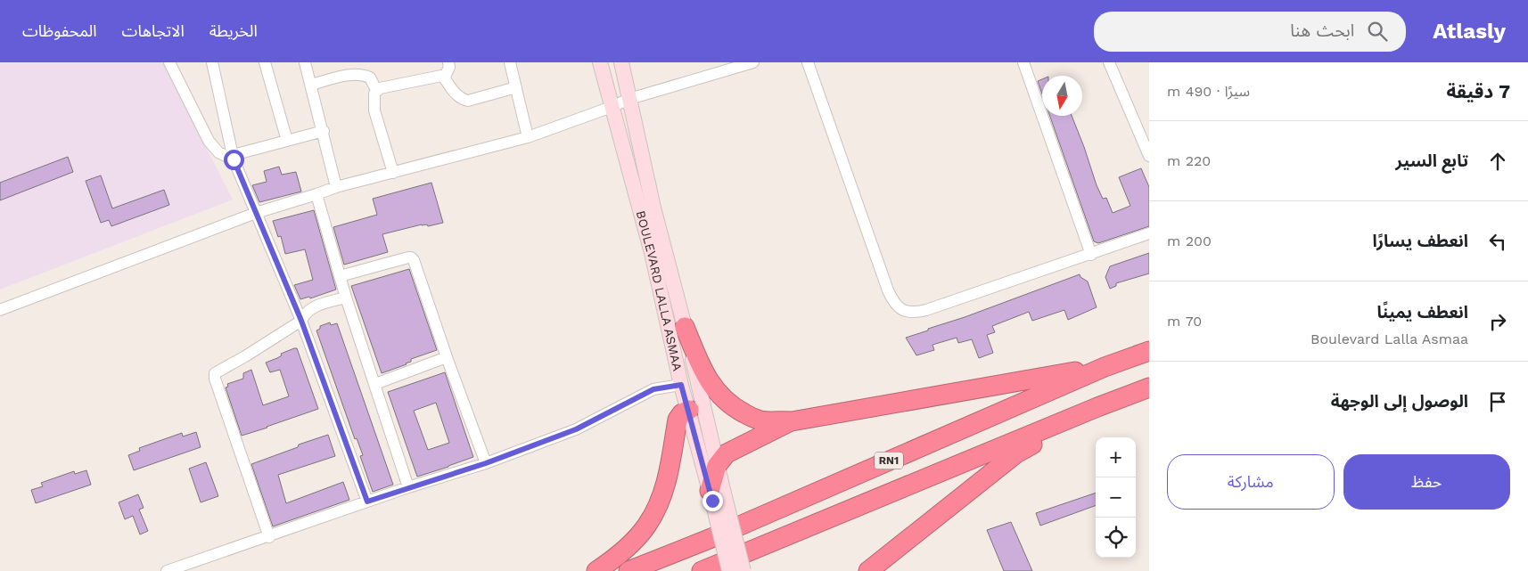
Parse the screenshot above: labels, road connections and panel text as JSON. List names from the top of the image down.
{
  "streets": {
    "highway": ["RN1"],
    "main road": ["BOULEVARD LALLA ASMAA"]
  },
  "north": "bottom",
  "page": {
    "header": "Atlasly",
    "search": "ابحث هنا",
    "nav": ["الخريطة", "الاتجاهات", "المحفوظات"],
    "heading": ["7 دقيقة", "سيرًا · 490 m"],
    "list": [
      ["تابع السير", "220 m"],
      ["انعطف يسارًا", "200 m"],
      ["انعطف يمينًا", "Boulevard Lalla Asmaa", "70 m"],
      "الوصول إلى الوجهة"
    ],
    "map_buttons": ["+", "−"],
    "buttons": ["حفظ", "مشاركة"]
  }
}
